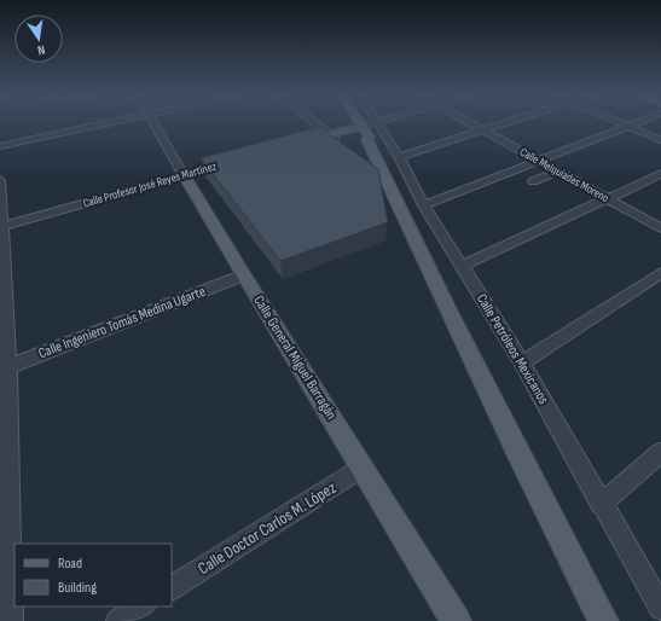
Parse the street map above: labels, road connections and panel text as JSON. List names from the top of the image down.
{
  "streets": {
    "main road": ["Calle Profesor José Reyes Martínez", "Calle Petróleos Mexicanos", "Calle General Miguel Barragán"],
    "street": ["Calle Melquíades Moreno", "Calle Ingeniero Tomás Medina Ugarte", "Calle Doctor Carlos M. López"]
  },
  "crossings": [
    ["Calle Profesor José Reyes Martínez", "Calle General Miguel Barragán"],
    ["Calle Ingeniero Tomás Medina Ugarte", "Calle General Miguel Barragán"],
    ["Calle General Miguel Barragán", "Calle Doctor Carlos M. López"]
  ],
  "legend": ["Road", "Building"],
  "north": "bottom"
}
